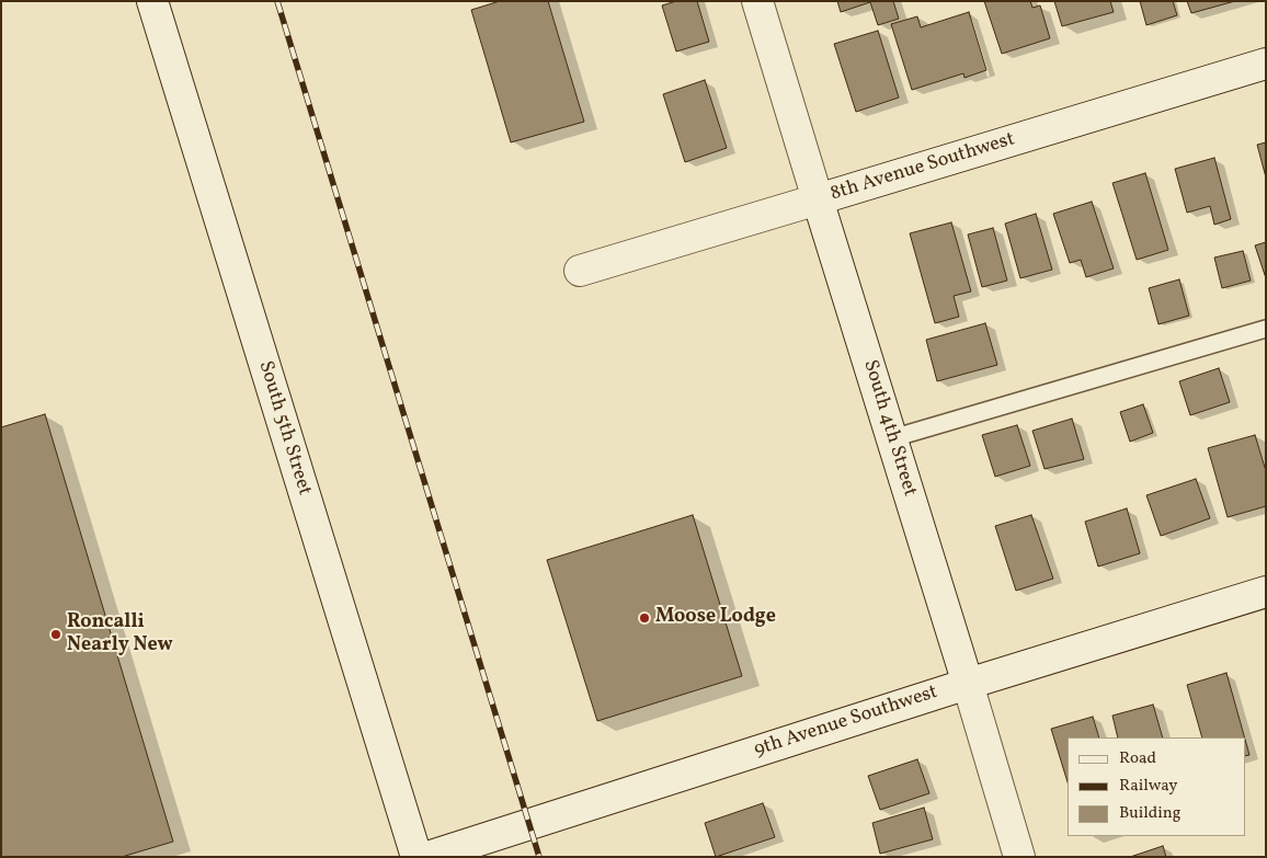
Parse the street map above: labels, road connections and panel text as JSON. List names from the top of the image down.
{
  "streets": {
    "street": [
      "8th Avenue Southwest",
      "South 5th Street",
      "South 4th Street",
      "9th Avenue Southwest"
    ]
  },
  "crossings": [
    ["8th Avenue Southwest", "South 4th Street"],
    ["South 4th Street", "9th Avenue Southwest"]
  ],
  "places": ["Moose Lodge", "Roncalli Nearly New"],
  "legend": ["Road", "Railway", "Building"]
}
